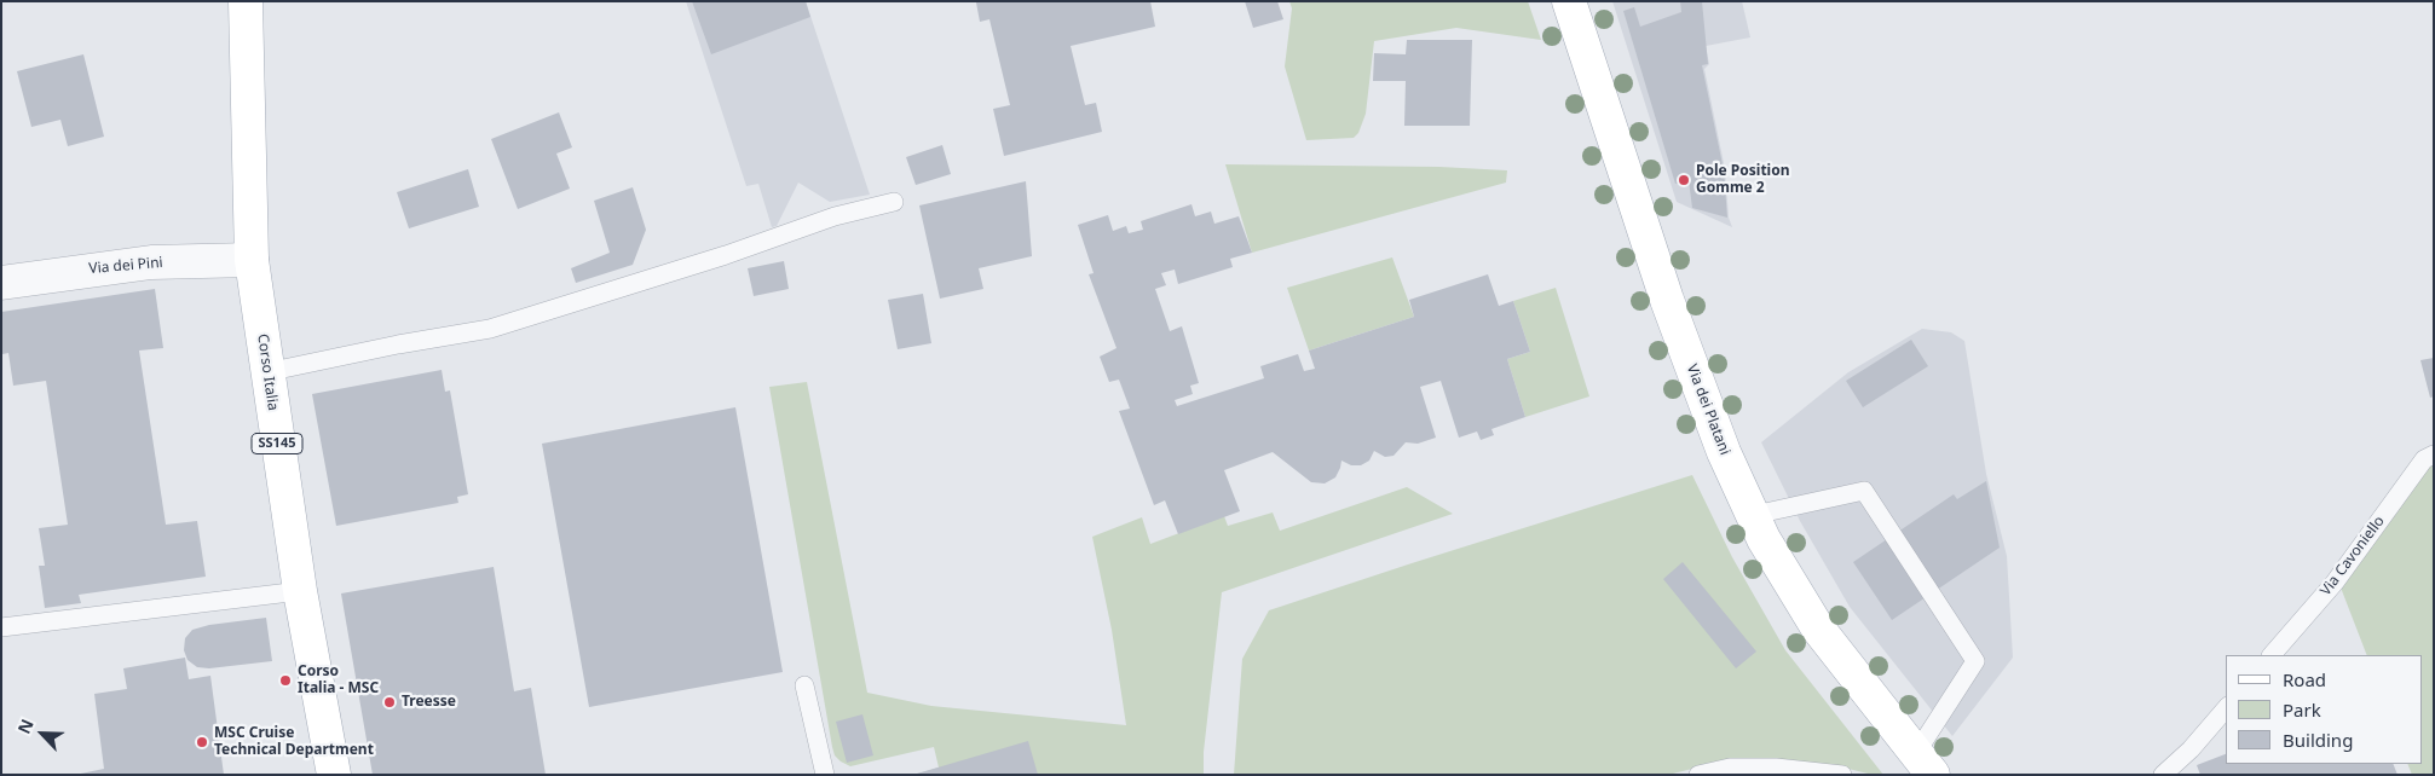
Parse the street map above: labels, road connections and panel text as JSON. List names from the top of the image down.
{
  "streets": {
    "main road": ["Corso Italia", "Via dei Platani", "SS145"],
    "street": ["Via dei Pini"],
    "lane": ["Via Cavoniello"]
  },
  "crossings": [
    ["Via dei Pini", "Corso Italia"]
  ],
  "places": [
    "Pole Position Gomme 2",
    "Corso Italia - MSC",
    "Treesse",
    "MSC Cruise Technical Department"
  ],
  "legend": ["Road", "Park", "Building"],
  "north": "top left"
}
